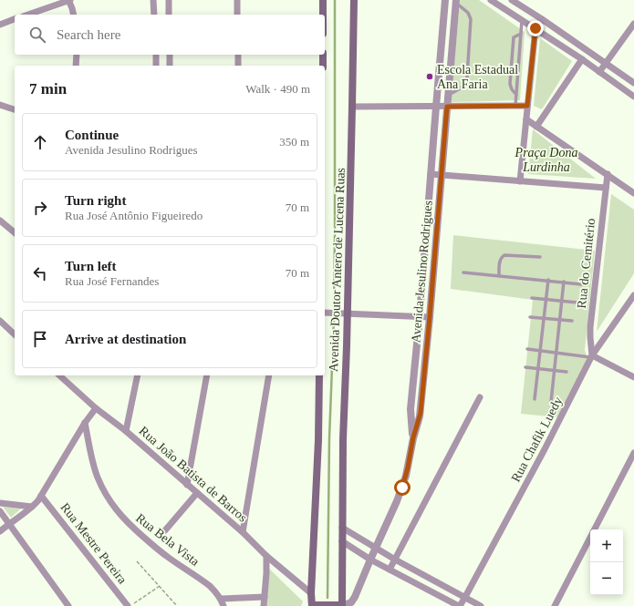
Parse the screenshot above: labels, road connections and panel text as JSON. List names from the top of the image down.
{
  "streets": {
    "main road": ["Avenida Doutor Antero de Lucena Ruas"],
    "street": [
      "Rua do Cemitério",
      "Avenida Jesulino Rodrigues",
      "Rua Chafik Luedy",
      "Rua João Batista de Barros",
      "Rua Bela Vista",
      "Rua Mestre Pereira"
    ]
  },
  "crossings": [
    ["Rua do Cemitério", "Rua Chafik Luedy"],
    ["Avenida Doutor Antero de Lucena Ruas", "Avenida Jesulino Rodrigues"],
    ["Avenida Doutor Antero de Lucena Ruas", "Rua João Batista de Barros"]
  ],
  "parks": ["Praça Dona Lurdinha"],
  "places": ["Escola Estadual Ana Faria"],
  "page": {
    "search": "Search here",
    "heading": ["7 min", "Walk · 490 m"],
    "list": [
      ["Continue", "Avenida Jesulino Rodrigues", "350 m"],
      ["Turn right", "Rua José Antônio Figueiredo", "70 m"],
      ["Turn left", "Rua José Fernandes", "70 m"],
      "Arrive at destination"
    ],
    "map_buttons": ["+", "−"]
  }
}
